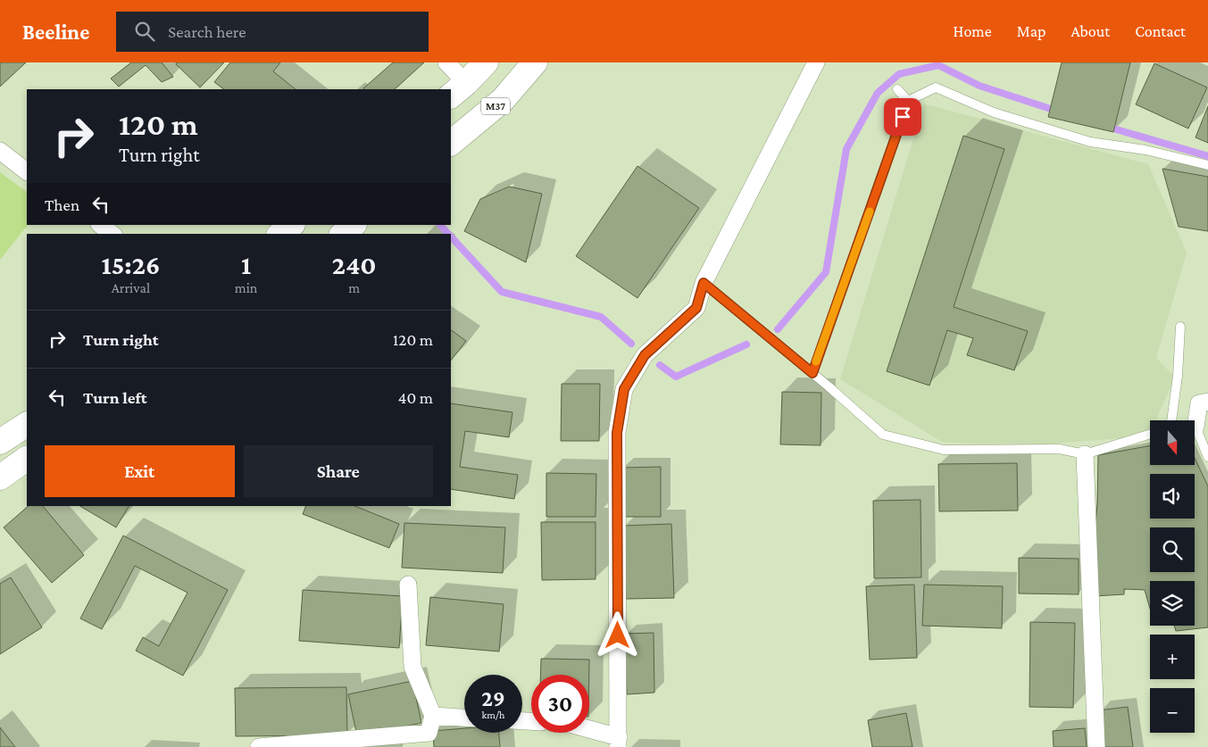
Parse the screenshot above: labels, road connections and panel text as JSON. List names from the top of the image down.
{
  "streets": {
    "main road": ["M37"]
  },
  "north": "bottom",
  "page": {
    "header": "Beeline",
    "search": "Search here",
    "nav": [
      "Home",
      "Map",
      "About",
      "Contact"
    ],
    "turn": ["120 m", "Turn right"],
    "then": "Then",
    "eta": [
      "15:26",
      "Arrival",
      "1",
      "min",
      "240",
      "m"
    ],
    "list": [
      {
        "name": "Turn right",
        "value": "120 m"
      },
      {
        "name": "Turn left",
        "value": "40 m"
      }
    ],
    "map_buttons": ["+", "−"],
    "buttons": ["Exit", "Share"],
    "speed": "29 km/h",
    "limit": "30"
  }
}
